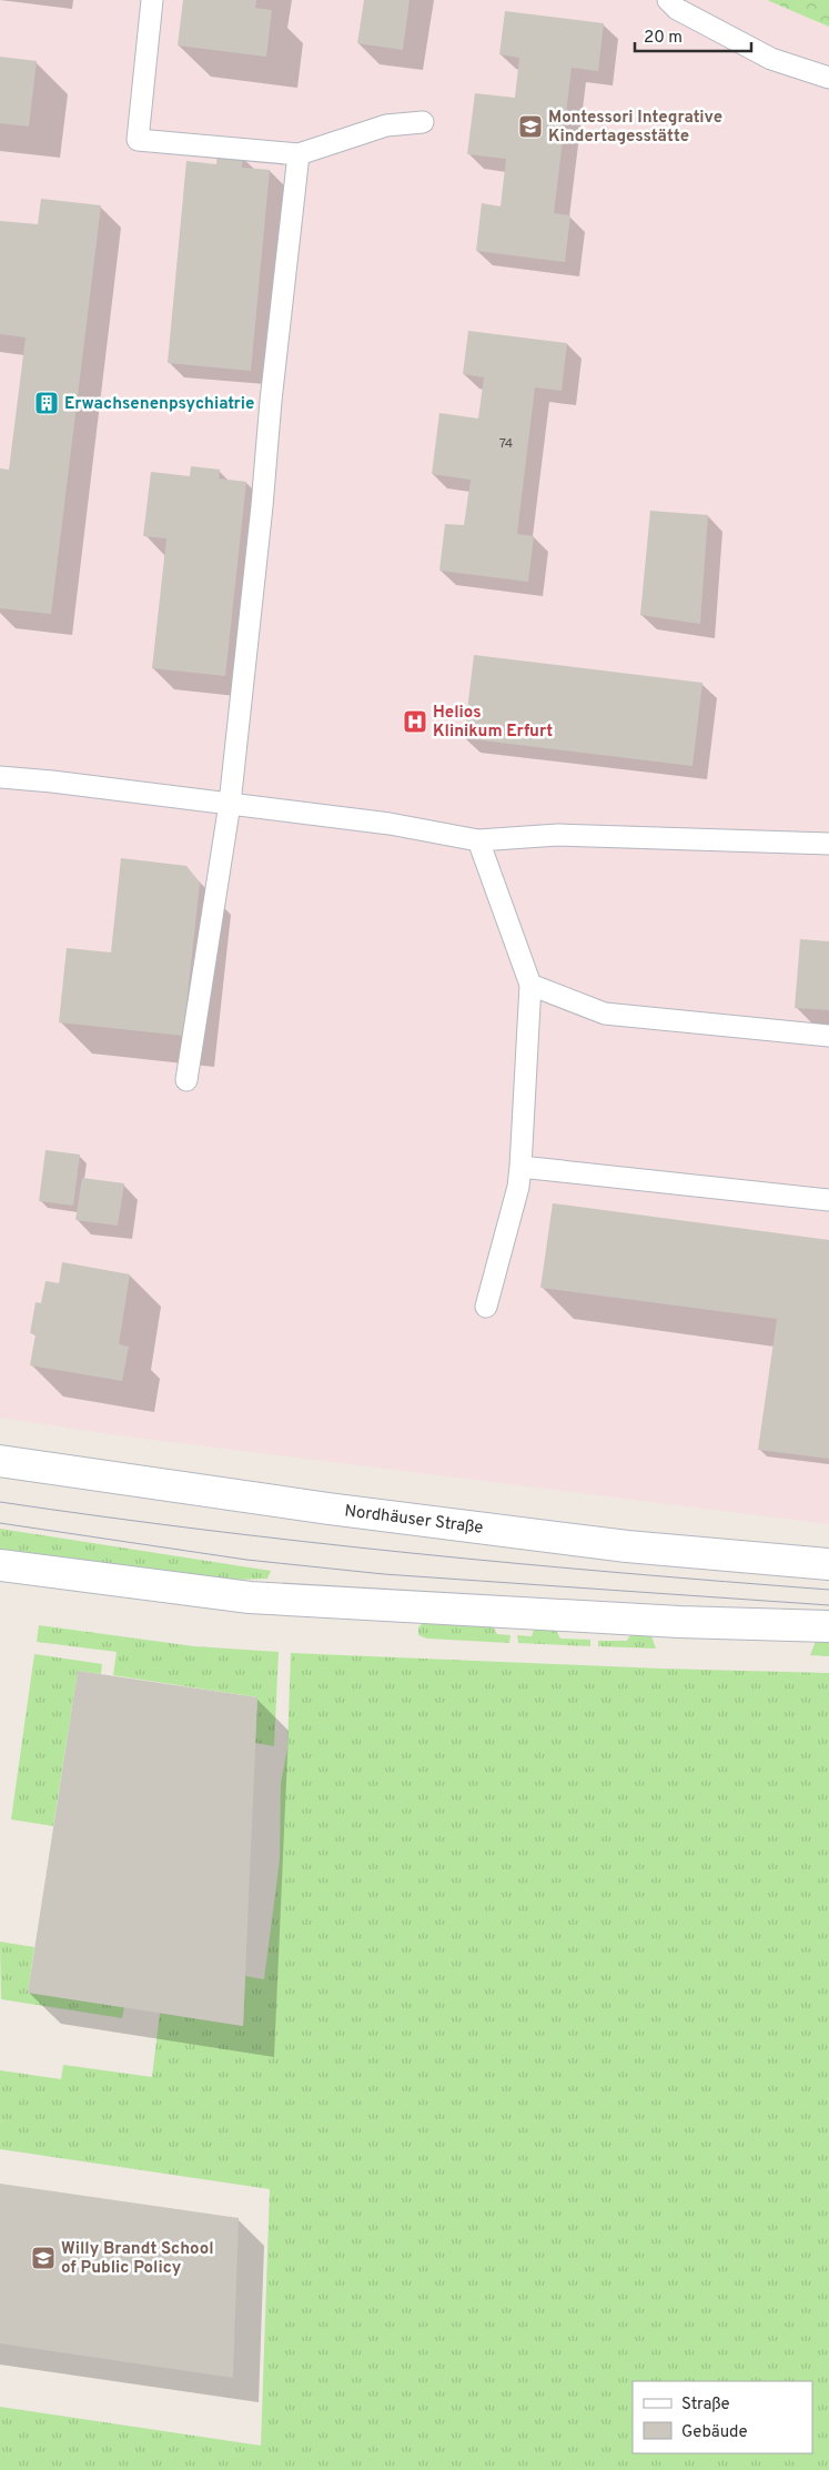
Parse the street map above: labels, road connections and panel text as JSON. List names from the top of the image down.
{
  "streets": {
    "main road": ["Nordhäuser Straße"]
  },
  "places": {
    "school or university": ["Montessori Integrative Kindertagesstätte", "Willy Brandt School of Public Policy"],
    "building": ["Erwachsenenpsychiatrie"],
    "hospital": ["Helios Klinikum Erfurt"]
  },
  "house_numbers": ["74"],
  "legend": ["Straße", "Gebäude"],
  "scale_bar": "20 m"
}
